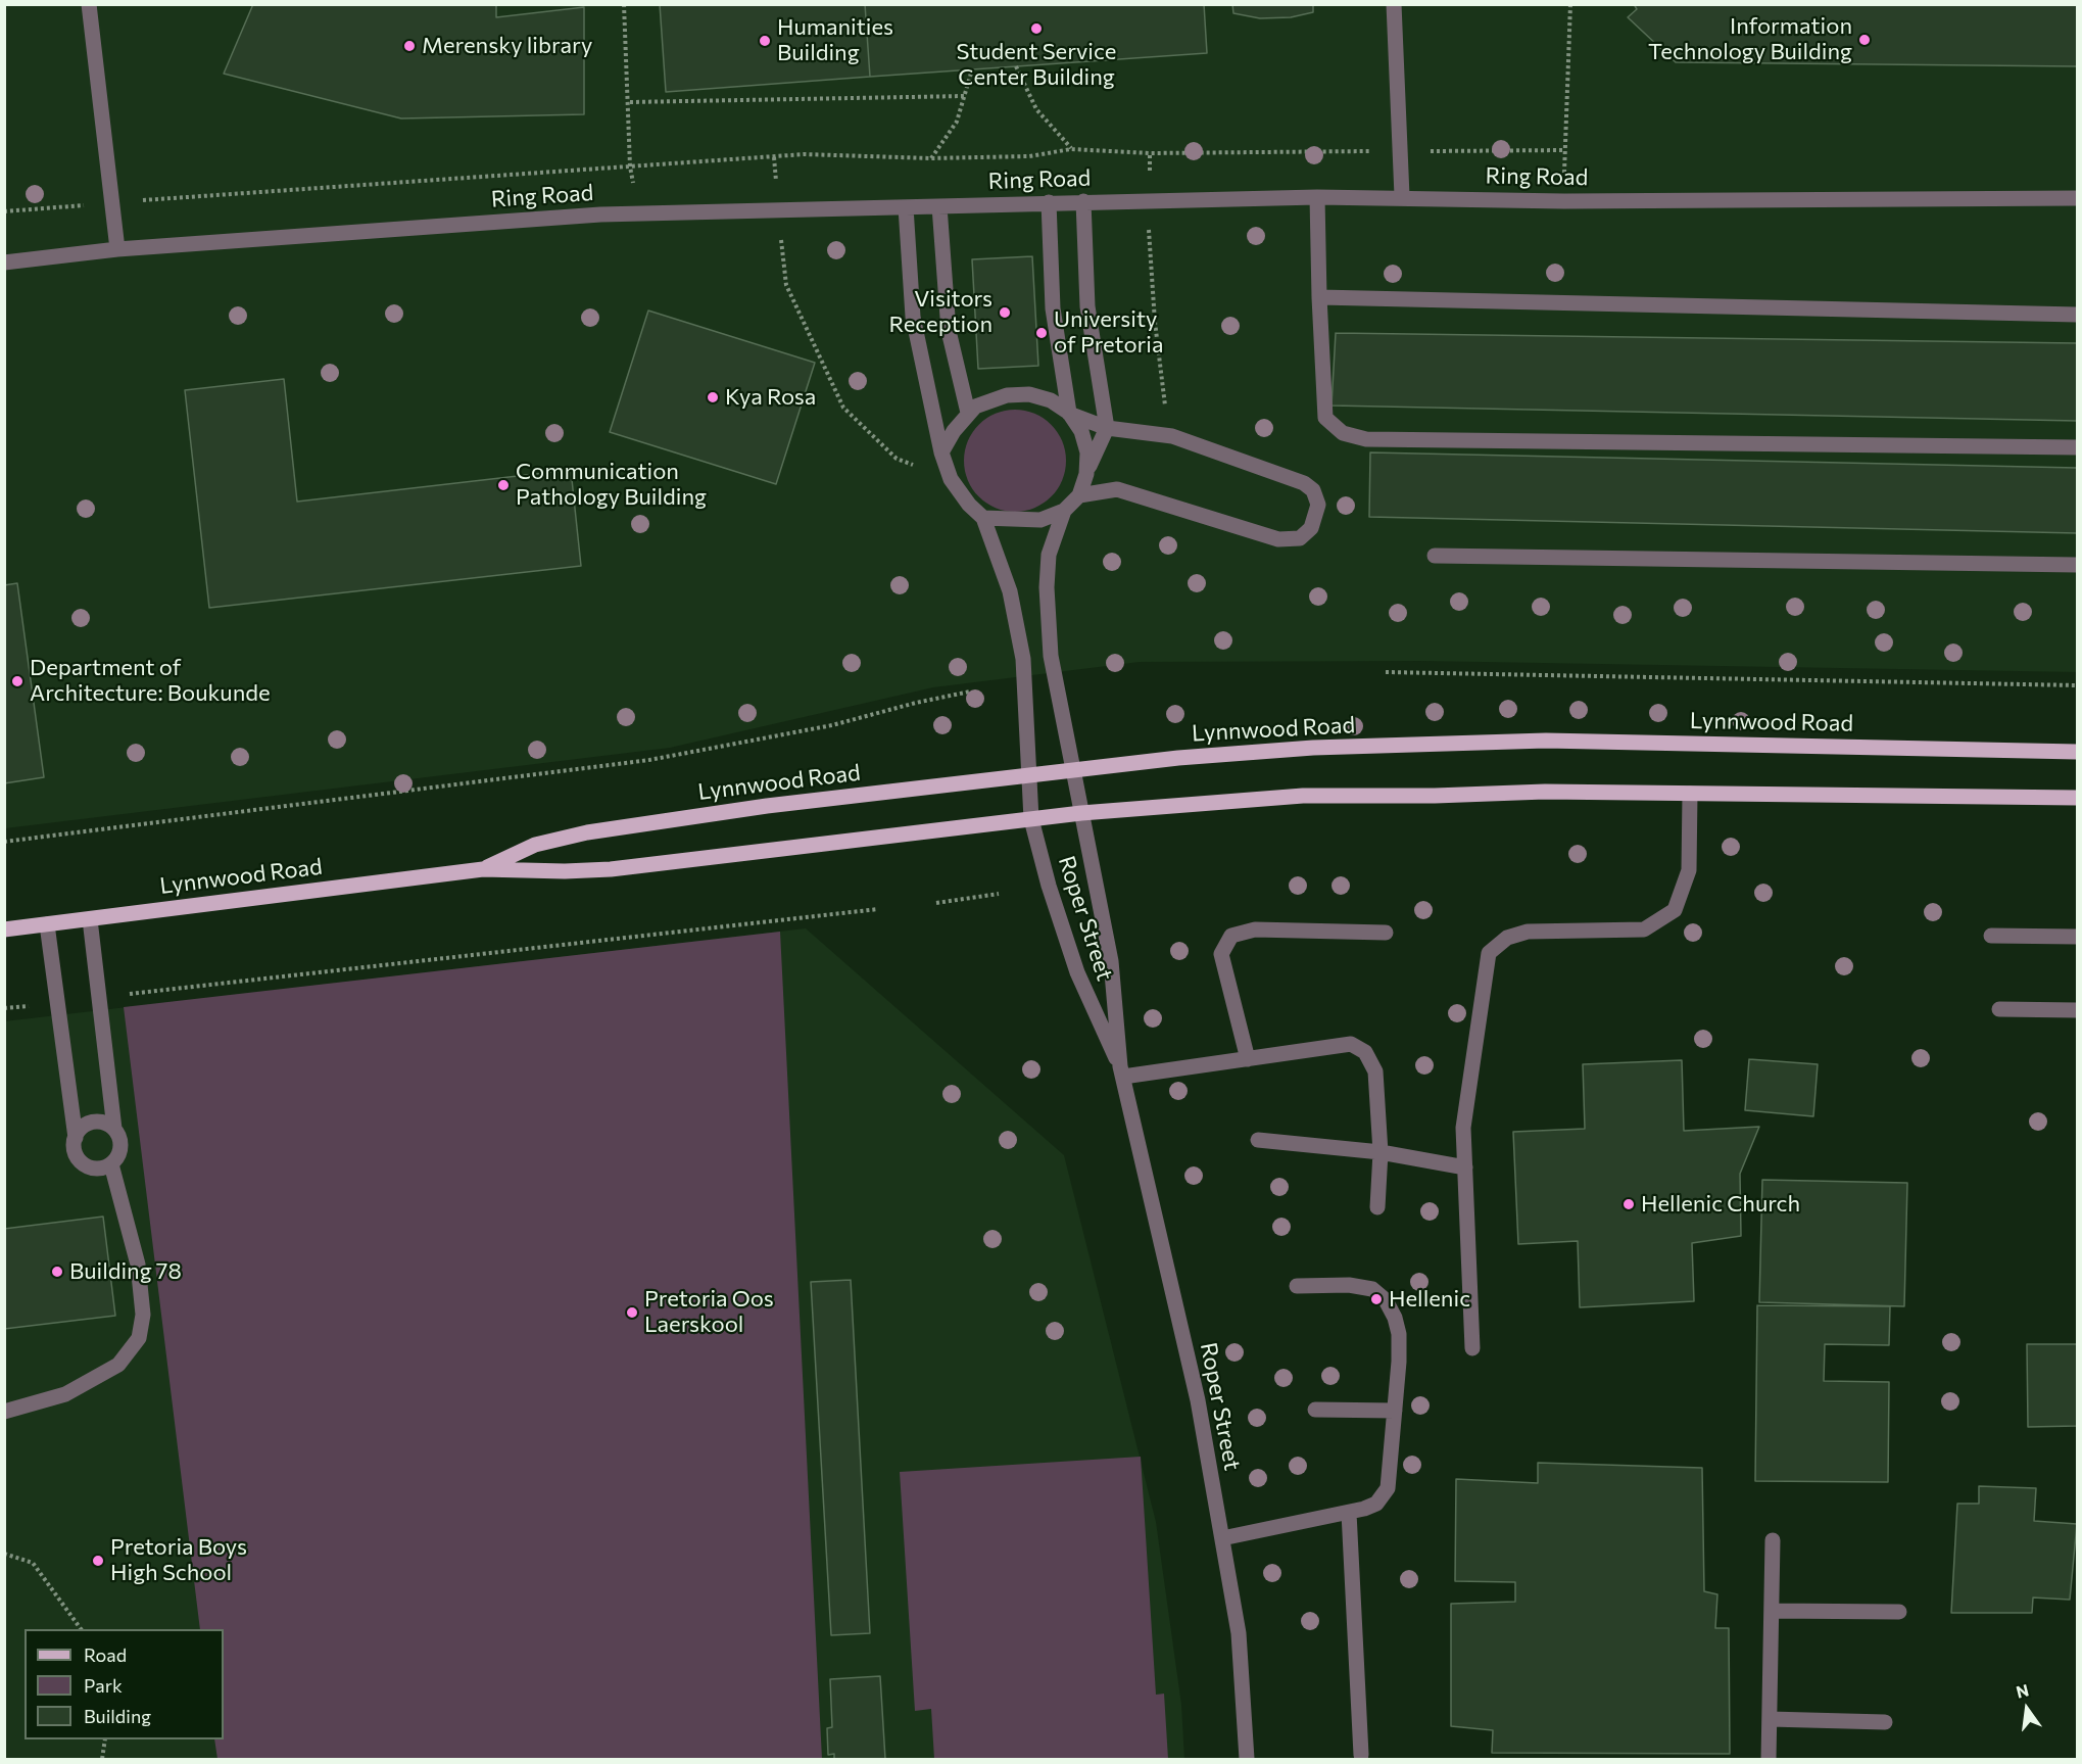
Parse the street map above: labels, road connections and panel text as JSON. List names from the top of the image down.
{
  "streets": {
    "main road": ["Lynnwood Road"],
    "street": ["Ring Road", "Roper Street"]
  },
  "crossings": [
    ["Lynnwood Road", "Roper Street"]
  ],
  "places": [
    "Student Service Center Building",
    "Information Technology Building",
    "Humanities Building",
    "Merensky library",
    "Visitors Reception",
    "University of Pretoria",
    "Kya Rosa",
    "Communication Pathology Building",
    "Department of Architecture: Boukunde",
    "Hellenic Church",
    "Building 78",
    "Hellenic",
    "Pretoria Oos Laerskool",
    "Pretoria Boys High School"
  ],
  "legend": ["Road", "Park", "Building"],
  "north": "top"
}
